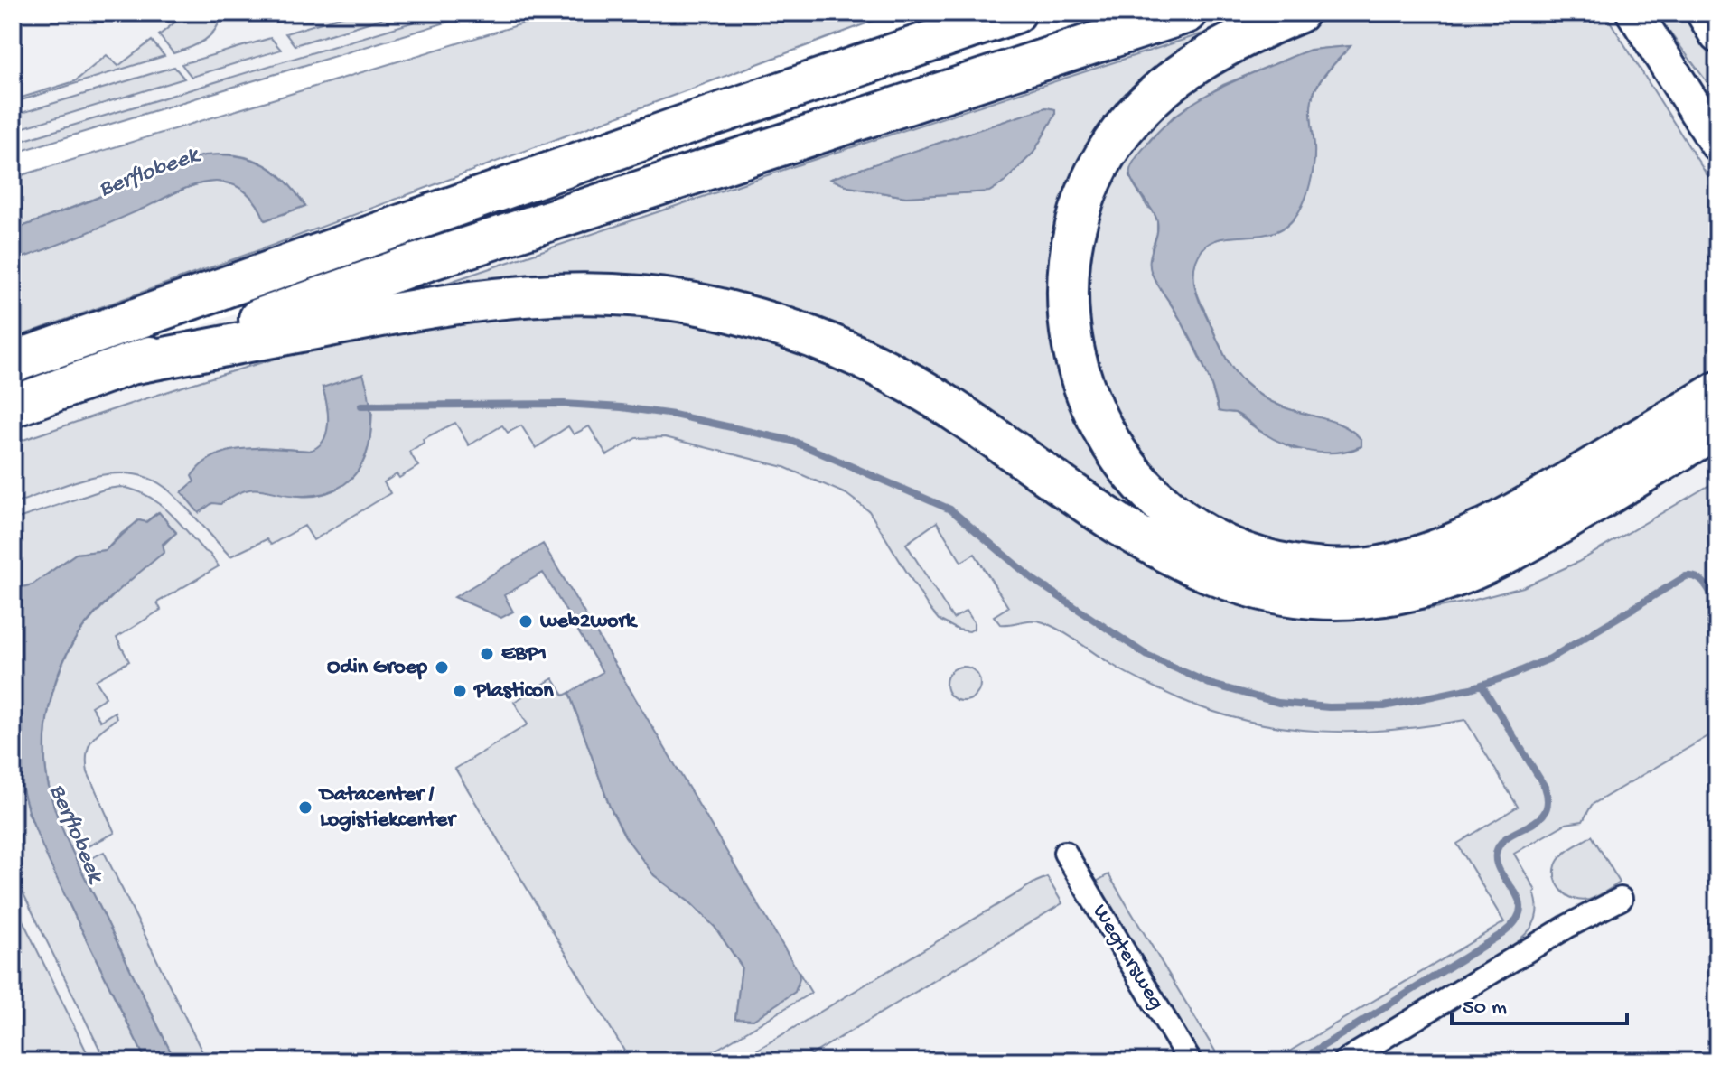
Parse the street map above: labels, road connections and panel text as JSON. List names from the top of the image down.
{
  "streets": {
    "street": ["Wegtersweg"]
  },
  "water": ["Berflobeek"],
  "places": [
    "web2work",
    "EBP1",
    "Odin Groep",
    "Plasticon",
    "Datacenter / Logistiekcenter"
  ],
  "scale_bar": "50 m"
}
